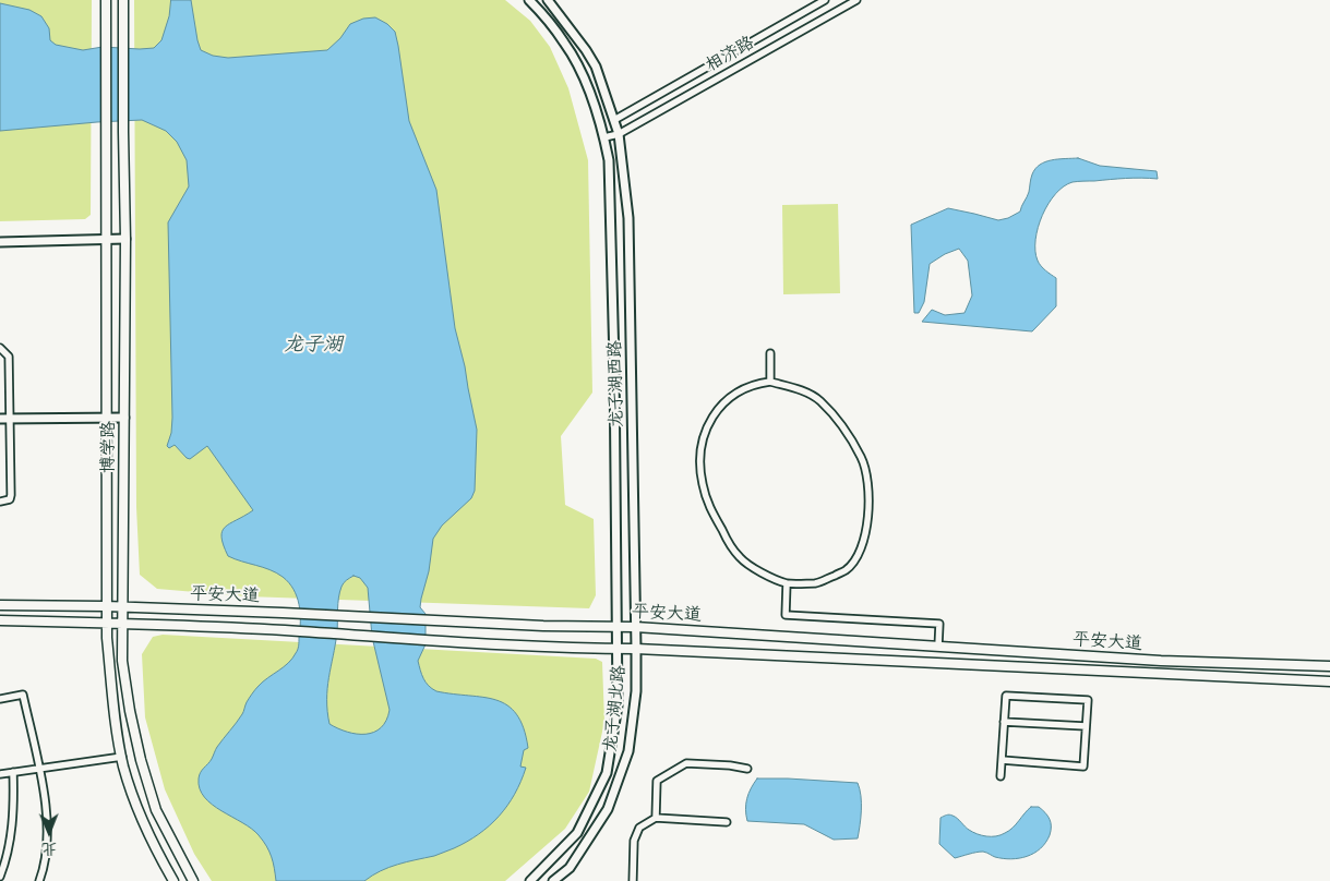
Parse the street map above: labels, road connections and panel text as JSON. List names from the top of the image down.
{
  "streets": {
    "main road": ["博学路", "平安大道"],
    "street": ["相济路", "龙子湖西路", "龙子湖北路"]
  },
  "crossings": [
    ["相济路", "龙子湖西路"],
    ["龙子湖西路", "平安大道"],
    ["龙子湖西路", "龙子湖北路"],
    ["博学路", "平安大道"],
    ["平安大道", "龙子湖北路"]
  ],
  "water": ["龙子湖"],
  "north": "bottom"
}
